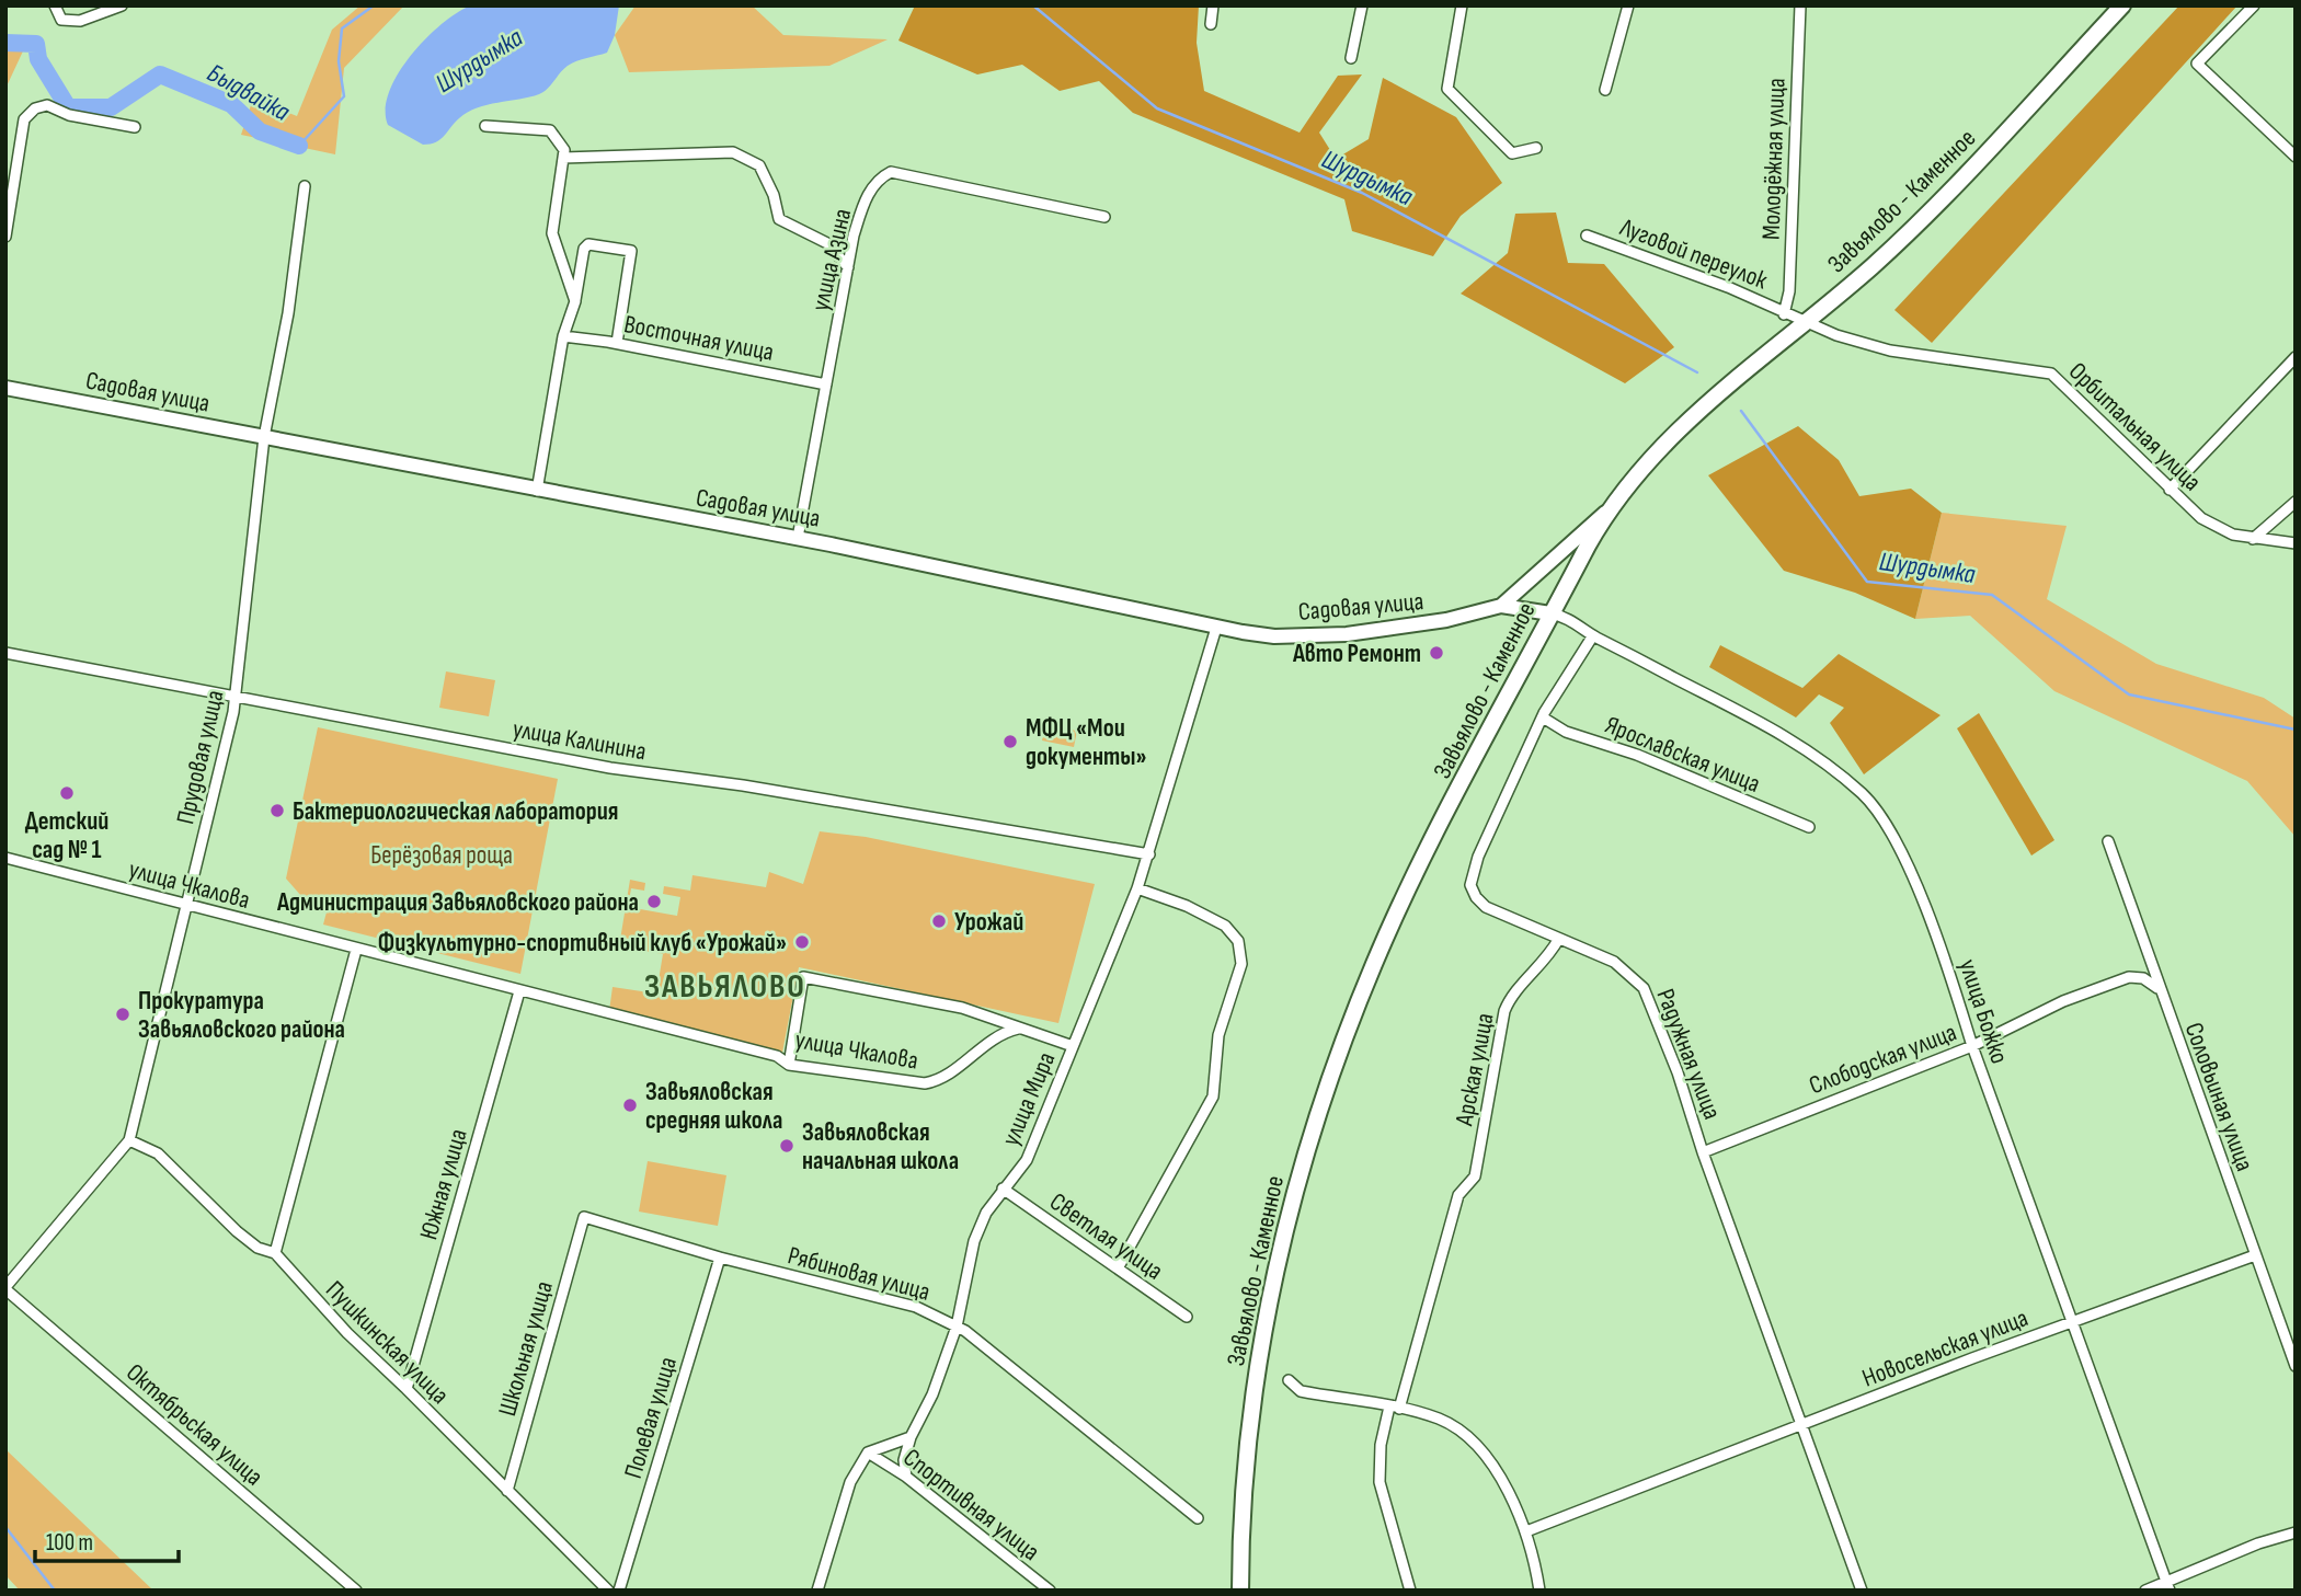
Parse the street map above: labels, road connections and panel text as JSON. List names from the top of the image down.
{
  "streets": {
    "main road": ["Завьялово - Каменное"],
    "street": [
      "Молодёжная улица",
      "Луговой переулок",
      "улица Азина",
      "Восточная улица",
      "Садовая улица",
      "Орбитальная улица",
      "улица Калинина",
      "Ярославская улица",
      "Прудовая улица",
      "улица Чкалова",
      "улица Божко",
      "Радужная улица",
      "Слободская улица",
      "Арская улица",
      "Соловьиная улица",
      "улица Мира",
      "Южная улица",
      "Светлая улица",
      "Рябиновая улица",
      "Пушкинская улица",
      "Новосельская улица",
      "Школьная улица",
      "Полевая улица",
      "Октябрьская улица",
      "Спортивная улица"
    ]
  },
  "crossings": [
    ["Молодёжная улица", "Луговой переулок"],
    ["Завьялово - Каменное", "Луговой переулок"],
    ["Завьялово - Каменное", "Орбитальная улица"],
    ["Завьялово - Каменное", "улица Божко"],
    ["Луговой переулок", "Орбитальная улица"],
    ["улица Азина", "Восточная улица"],
    ["улица Азина", "Садовая улица"],
    ["Садовая улица", "Прудовая улица"],
    ["Садовая улица", "улица Мира"],
    ["улица Калинина", "Прудовая улица"],
    ["улица Калинина", "улица Мира"],
    ["Ярославская улица", "Радужная улица"],
    ["Прудовая улица", "улица Чкалова"],
    ["Прудовая улица", "Пушкинская улица"],
    ["Прудовая улица", "Октябрьская улица"],
    ["улица Чкалова", "Южная улица"],
    ["улица Божко", "Радужная улица"],
    ["улица Божко", "Слободская улица"],
    ["улица Божко", "Новосельская улица"],
    ["Радужная улица", "Слободская улица"],
    ["Радужная улица", "Арская улица"],
    ["Радужная улица", "Новосельская улица"],
    ["Слободская улица", "Соловьиная улица"],
    ["Соловьиная улица", "Новосельская улица"],
    ["улица Мира", "Светлая улица"],
    ["улица Мира", "Рябиновая улица"],
    ["Южная улица", "Пушкинская улица"],
    ["Рябиновая улица", "Школьная улица"],
    ["Рябиновая улица", "Полевая улица"],
    ["Пушкинская улица", "Школьная улица"]
  ],
  "districts": ["ЗАВЬЯЛОВО"],
  "water": ["Шурдымка", "Быдвайка"],
  "parks": ["Берёзовая роща"],
  "places": [
    "Авто Ремонт",
    "МФЦ «Мои документы»",
    "Детский сад № 1",
    "Бактериологическая лаборатория",
    "Администрация Завьяловского района",
    "Урожай",
    "Физкультурно-спортивный клуб «Урожай»",
    "Прокуратура Завьяловского района",
    "Завьяловская средняя школа",
    "Завьяловская начальная школа"
  ],
  "scale_bar": "100 m"
}
